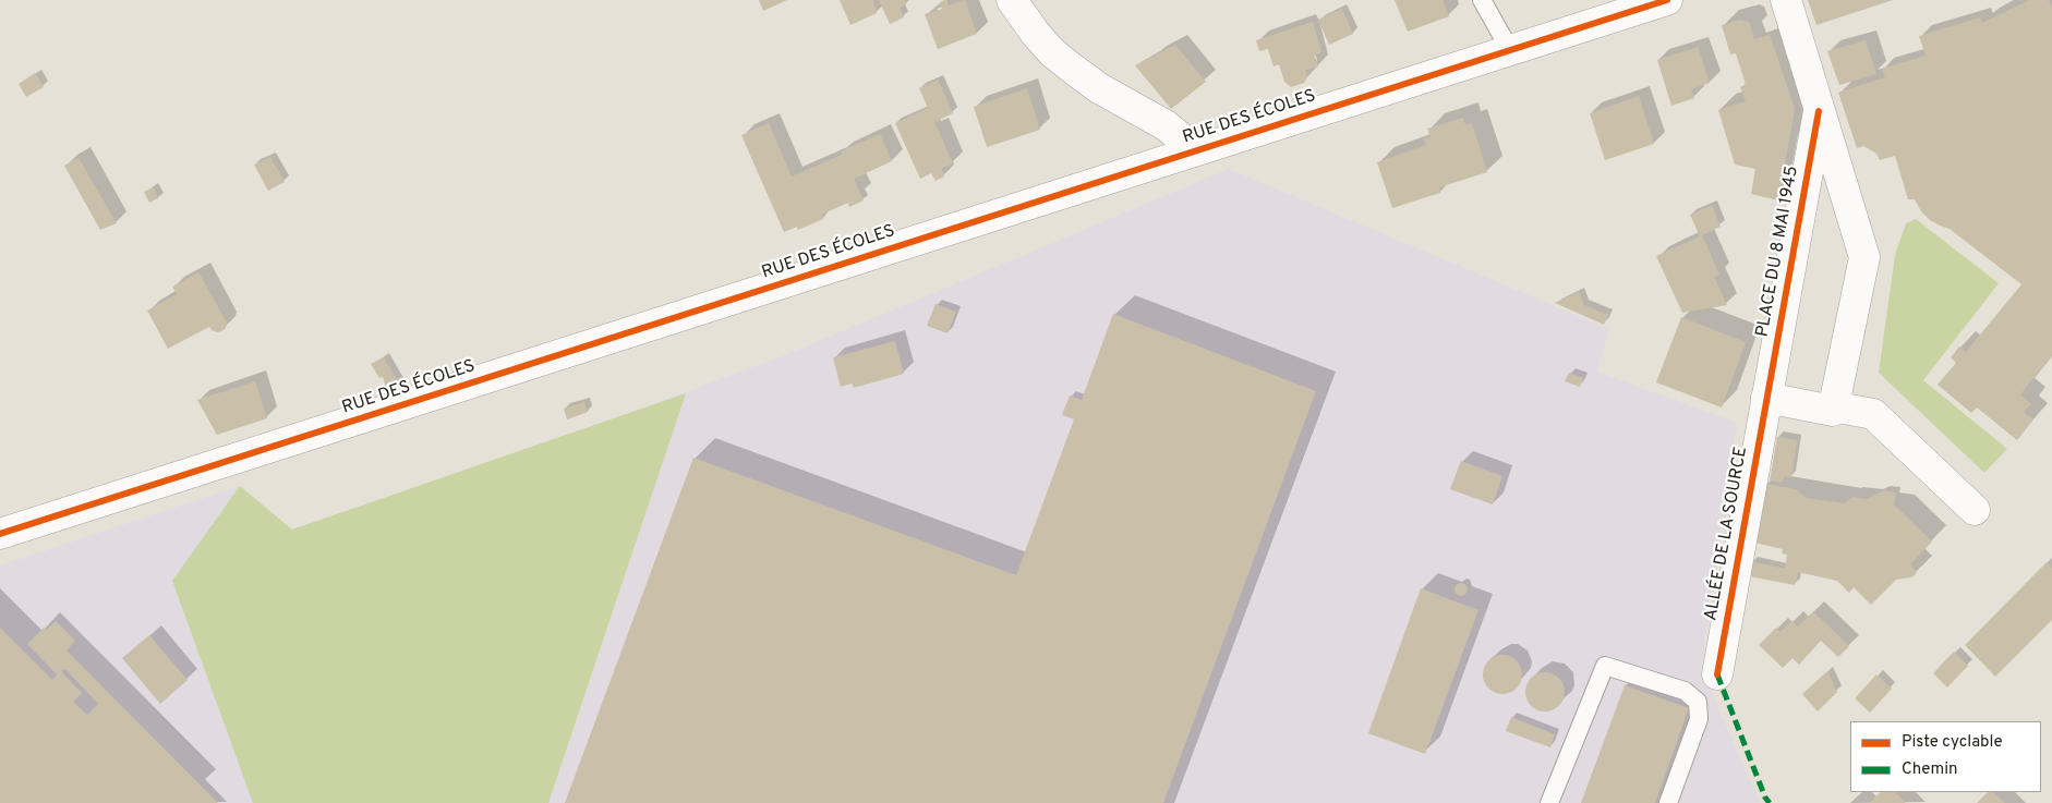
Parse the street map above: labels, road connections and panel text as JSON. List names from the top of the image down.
{
  "streets": {
    "street": ["RUE DES ÉCOLES", "PLACE DU 8 MAI 1945", "ALLÉE DE LA SOURCE"]
  },
  "crossings": [
    ["PLACE DU 8 MAI 1945", "ALLÉE DE LA SOURCE"]
  ],
  "legend": ["Piste cyclable", "Chemin"]
}
